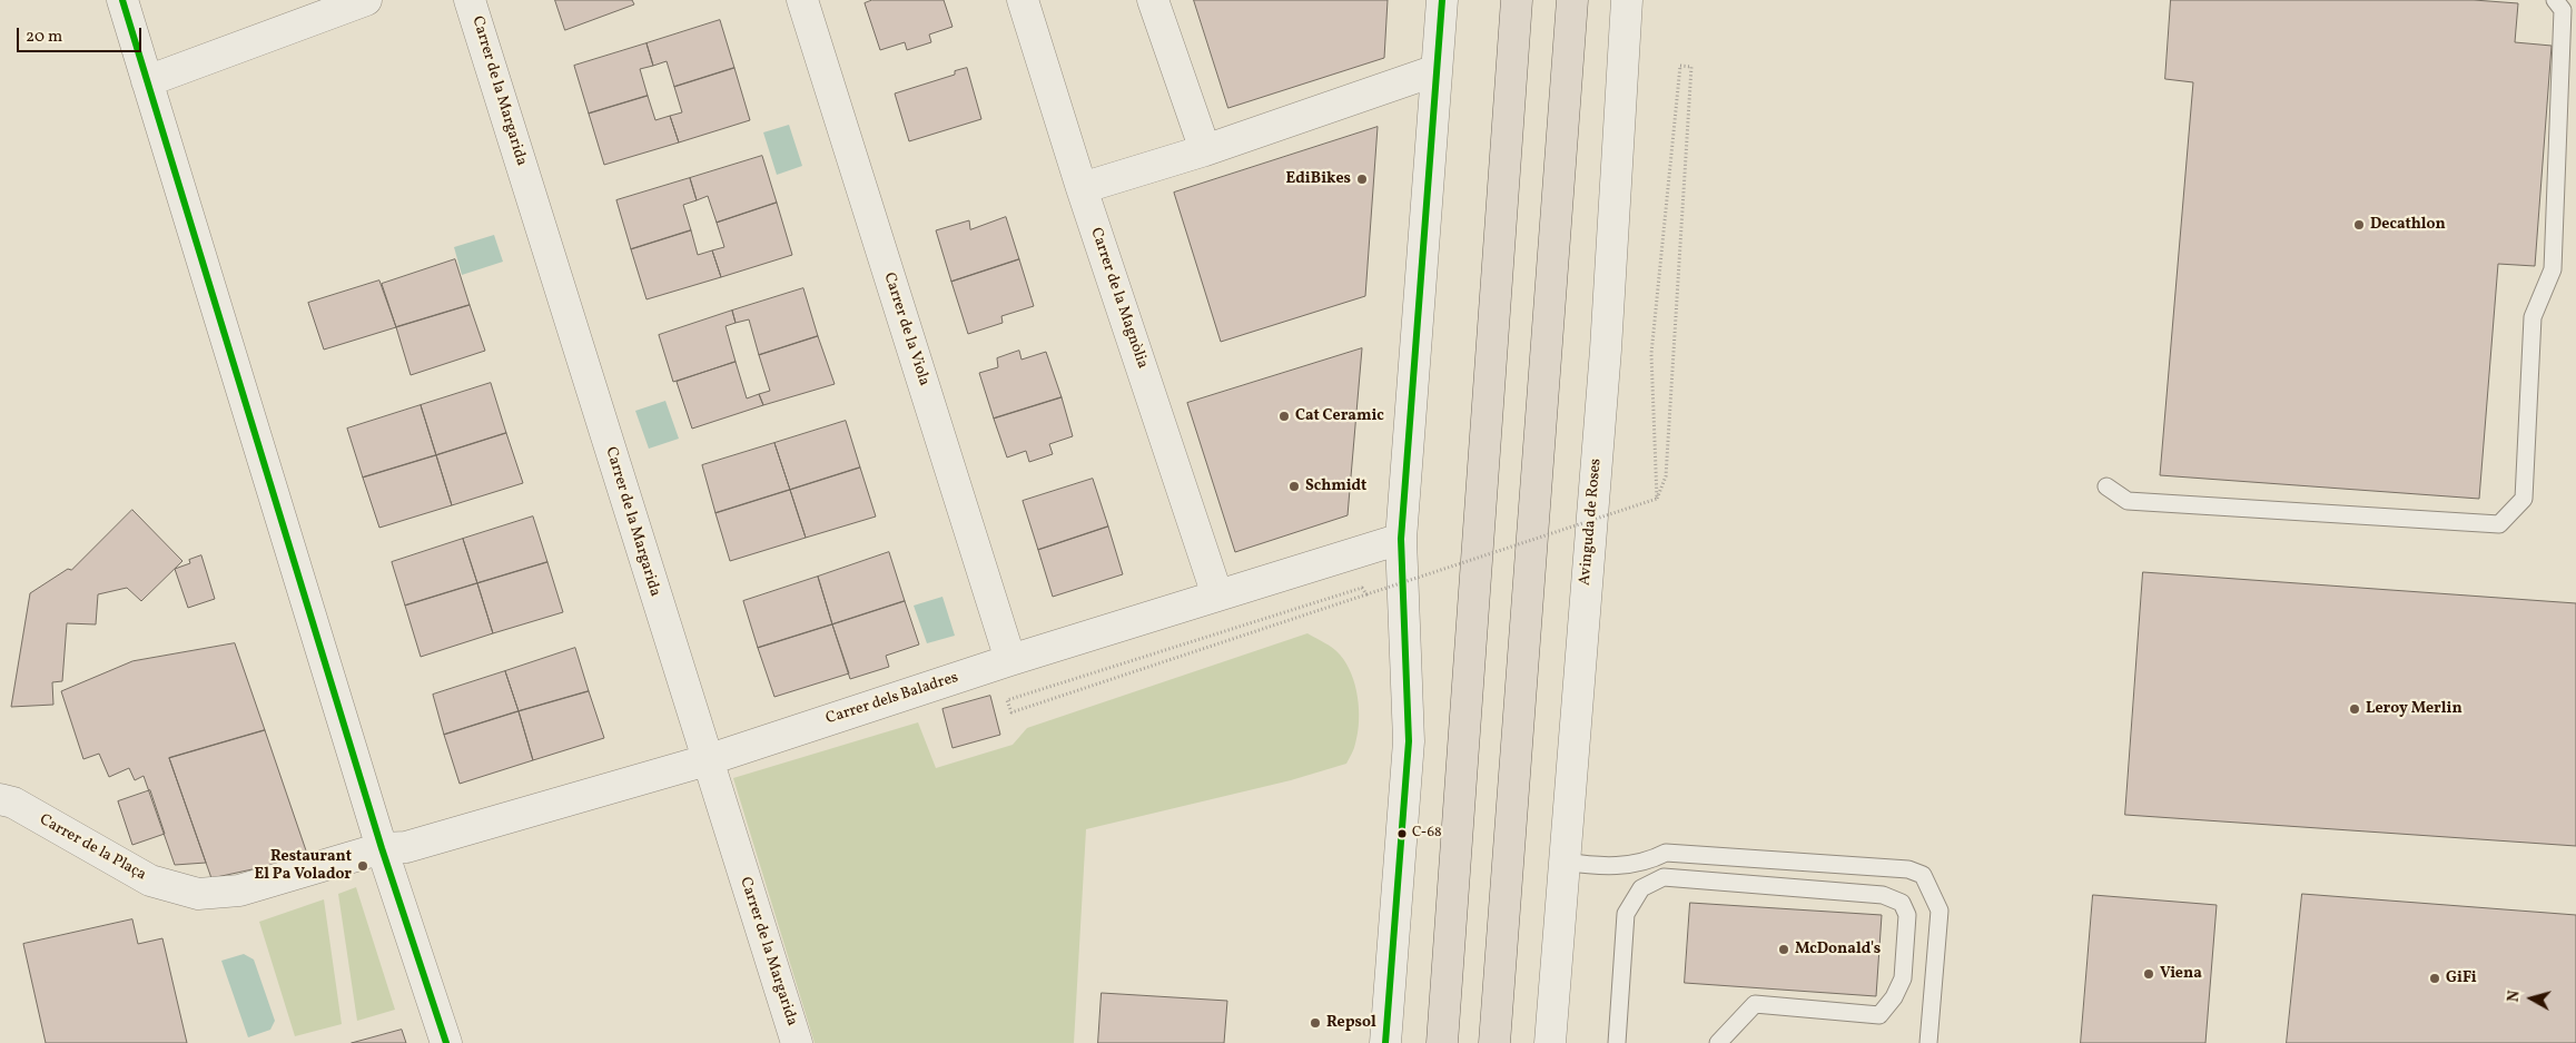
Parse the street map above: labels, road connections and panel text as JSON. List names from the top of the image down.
{
  "streets": {
    "street": [
      "Carrer de la Margarida",
      "Carrer de la Magnòlia",
      "Carrer de la Viola",
      "Avinguda de Roses",
      "Carrer dels Baladres",
      "Carrer de la Plaça"
    ]
  },
  "crossings": [
    ["Carrer de la Margarida", "Carrer dels Baladres"],
    ["Carrer de la Magnòlia", "Carrer dels Baladres"],
    ["Carrer de la Viola", "Carrer dels Baladres"],
    ["Carrer dels Baladres", "Carrer de la Plaça"]
  ],
  "places": [
    "EdiBikes",
    "Decathlon",
    "Cat Ceramic",
    "Schmidt",
    "Leroy Merlin",
    "C-68",
    "Restaurant El Pa Volador",
    "McDonald's",
    "Viena",
    "GiFi",
    "Repsol"
  ],
  "scale_bar": "20 m",
  "north": "left"
}
